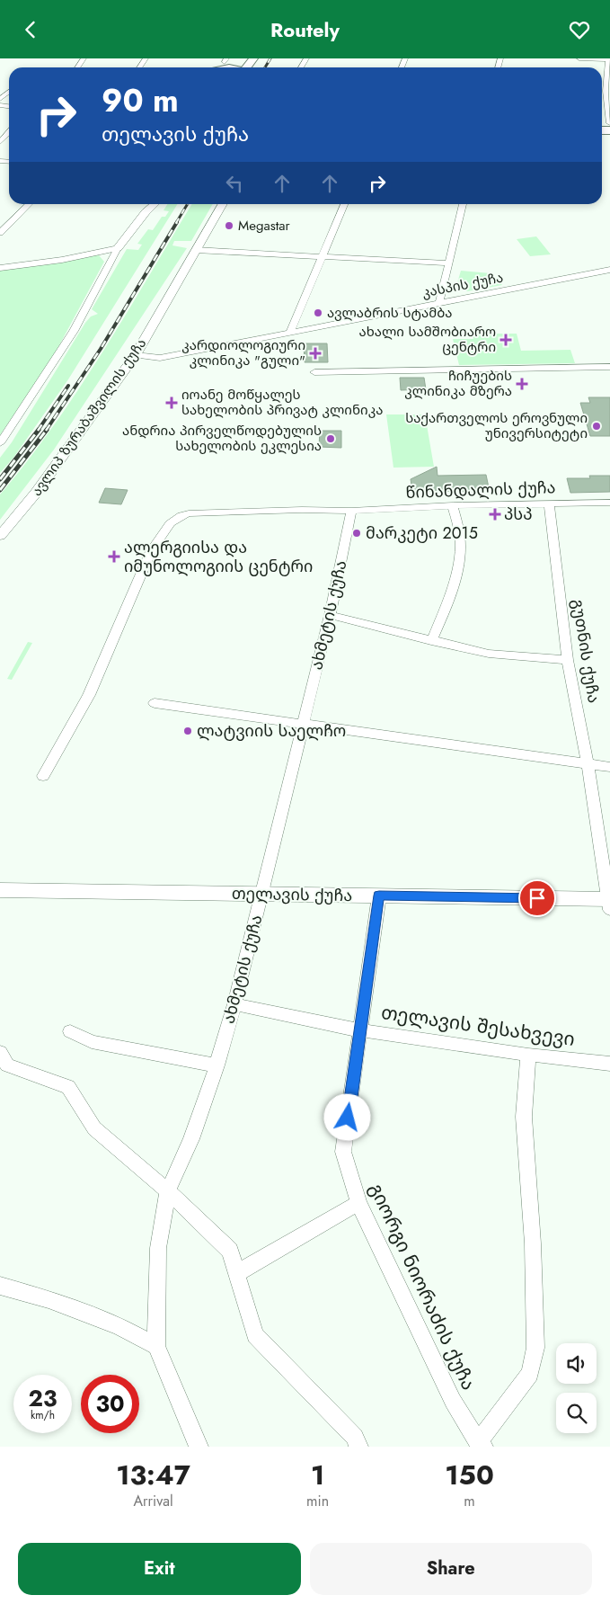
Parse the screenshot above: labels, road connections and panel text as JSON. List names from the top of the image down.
{
  "streets": {
    "street": [
      "კასპის ქუჩა",
      "ავლიპ ზურაბაშვილის ქუჩა",
      "წინანდალის ქუჩა",
      "ახმეტის ქუჩა",
      "გუთნის ქუჩა",
      "თელავის ქუჩა",
      "თელავის შესახვევი",
      "გიორგი ნიორაძის ქუჩა"
    ]
  },
  "crossings": [
    ["კასპის ქუჩა", "ავლიპ ზურაბაშვილის ქუჩა"],
    ["წინანდალის ქუჩა", "ახმეტის ქუჩა"],
    ["წინანდალის ქუჩა", "გუთნის ქუჩა"],
    ["ახმეტის ქუჩა", "თელავის ქუჩა"],
    ["ახმეტის ქუჩა", "თელავის შესახვევი"],
    ["გუთნის ქუჩა", "თელავის ქუჩა"],
    ["თელავის ქუჩა", "გიორგი ნიორაძის ქუჩა"],
    ["თელავის შესახვევი", "გიორგი ნიორაძის ქუჩა"]
  ],
  "places": {
    "other": [
      "Megastar",
      "ავლაბრის სტამბა",
      "საქართველოს ეროვნული უნივერსიტეტი",
      "ანდრია პირველწოდებულის სახელობის ეკლესია",
      "მარკეტი 2015",
      "ლატვიის საელჩო"
    ],
    "health": [
      "ახალი სამშობიარო ცენტრი",
      "კარდიოლოგიური კლინიკა \"გული\"",
      "ჩიჩუების კლინიკა მზერა",
      "იოანე მოწყალეს სახელობის პრივატ კლინიკა",
      "პსპ",
      "ალერგიისა და იმუნოლოგიის ცენტრი"
    ]
  },
  "page": {
    "header": "Routely",
    "turn": ["90 m", "თელავის ქუჩა"],
    "speed": "23 km/h",
    "limit": "30",
    "eta": [
      "13:47",
      "Arrival",
      "1",
      "min",
      "150",
      "m"
    ],
    "buttons": ["Exit", "Share"]
  }
}
